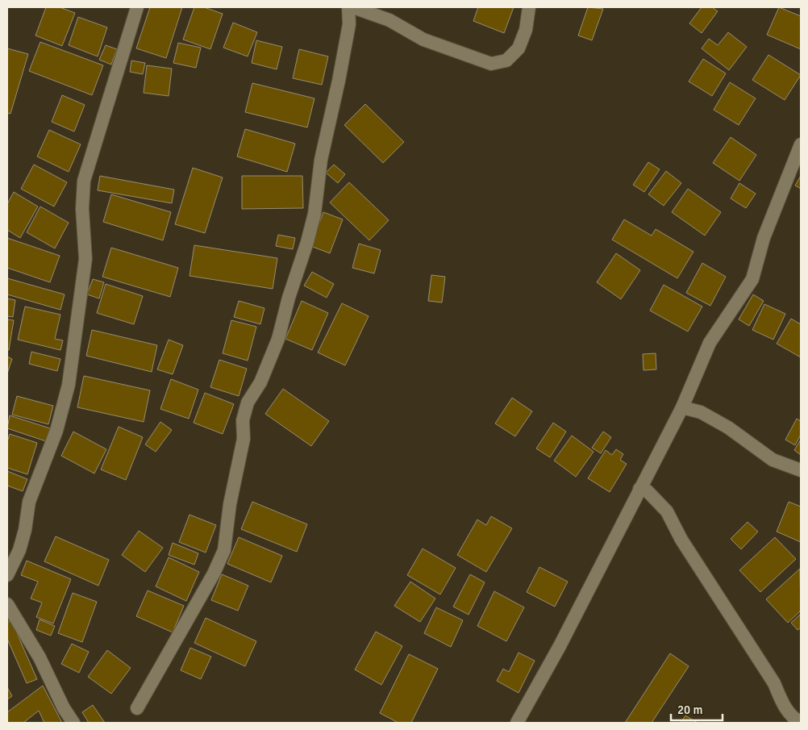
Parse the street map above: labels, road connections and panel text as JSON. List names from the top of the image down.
{
  "scale_bar": "20 m"
}
